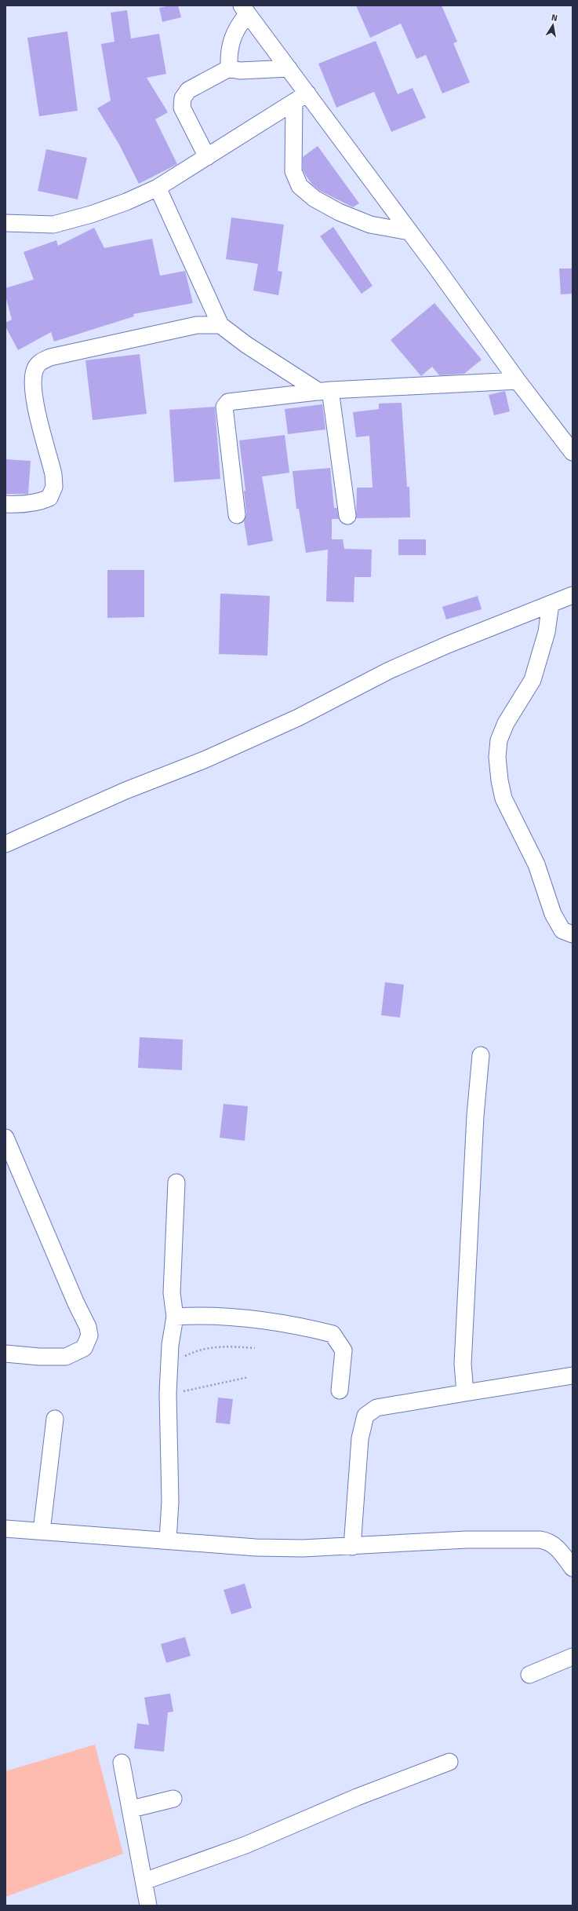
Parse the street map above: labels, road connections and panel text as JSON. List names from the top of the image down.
{
  "north": "top"
}
